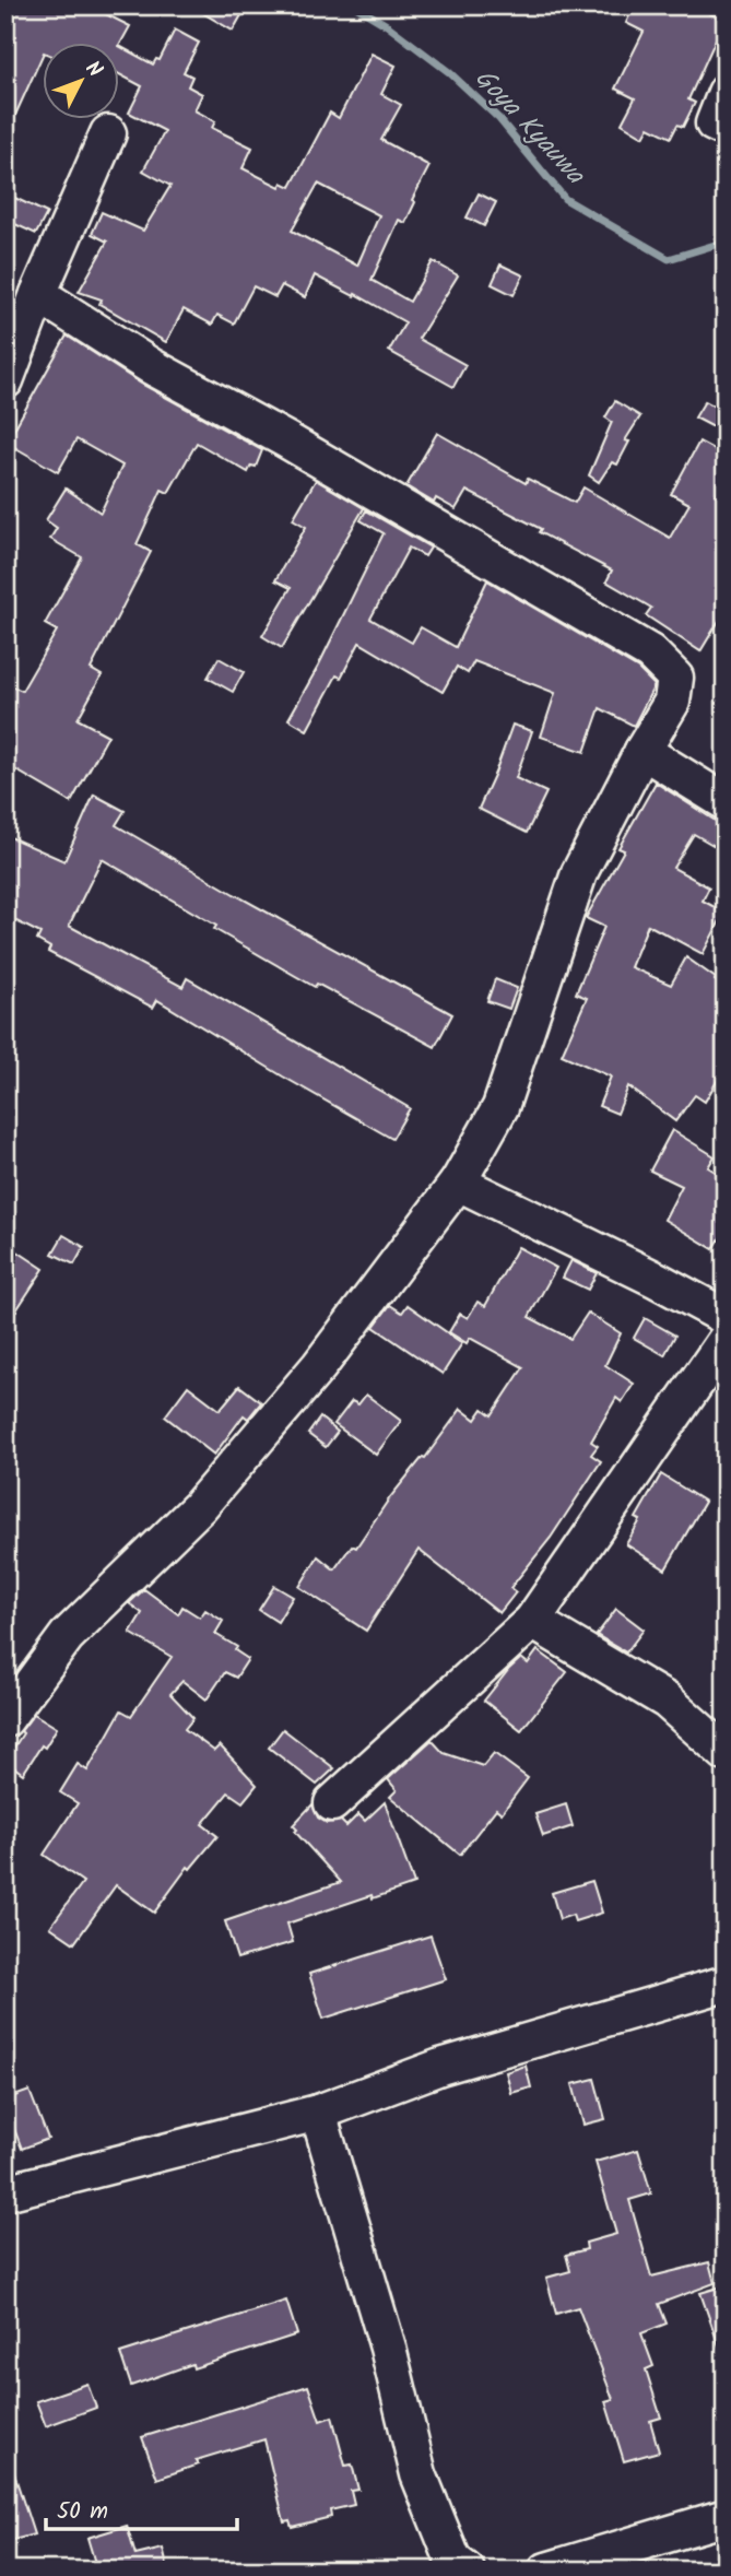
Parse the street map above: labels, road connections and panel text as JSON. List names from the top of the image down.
{
  "water": ["Goya Kyauwa"],
  "scale_bar": "50 m",
  "north": "top right"
}
